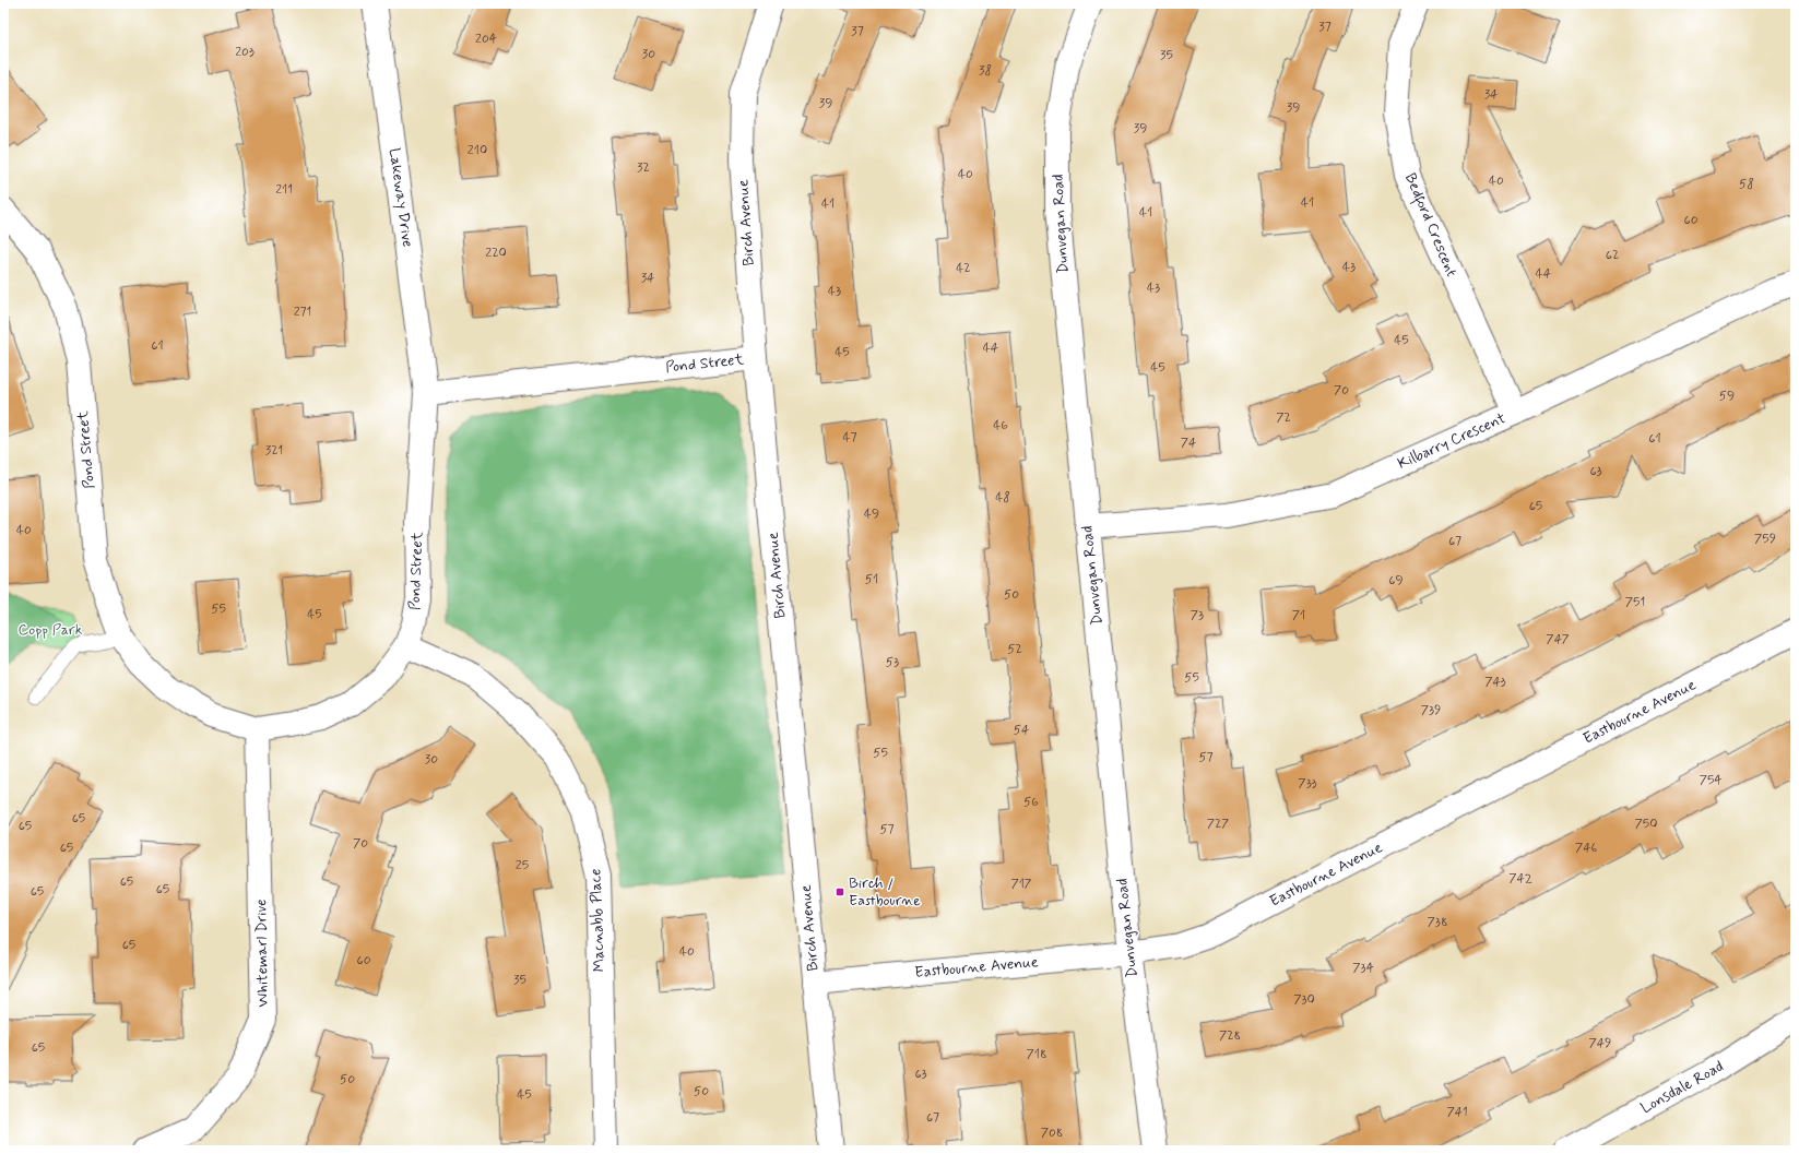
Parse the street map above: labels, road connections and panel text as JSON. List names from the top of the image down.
{
  "streets": {
    "street": [
      "Lakeway Drive",
      "Birch Avenue",
      "Dunvegan Road",
      "Bedford Crescent",
      "Pond Street",
      "Kilbarry Crescent",
      "Eastbourne Avenue",
      "Macnabb Place",
      "Whitemarl Drive",
      "Lonsdale Road"
    ]
  },
  "crossings": [
    ["Lakeway Drive", "Pond Street"],
    ["Birch Avenue", "Pond Street"],
    ["Birch Avenue", "Eastbourne Avenue"],
    ["Dunvegan Road", "Kilbarry Crescent"],
    ["Dunvegan Road", "Eastbourne Avenue"],
    ["Bedford Crescent", "Kilbarry Crescent"],
    ["Pond Street", "Macnabb Place"],
    ["Pond Street", "Whitemarl Drive"]
  ],
  "parks": ["Copp Park"],
  "places": {
    "transit": ["Birch / Eastbourne"]
  },
  "house_numbers": [
    "37",
    "37",
    "204",
    "203",
    "30",
    "35",
    "38",
    "34",
    "39",
    "39",
    "39",
    "210",
    "32",
    "40",
    "40",
    "58",
    "211",
    "41",
    "41",
    "41",
    "60",
    "220",
    "62",
    "43",
    "42",
    "44",
    "34",
    "43",
    "43",
    "271",
    "45",
    "61",
    "44",
    "45",
    "45",
    "70",
    "59",
    "72",
    "46",
    "47",
    "61",
    "74",
    "321",
    "63",
    "48",
    "65",
    "49",
    "40",
    "759",
    "67",
    "51",
    "69",
    "50",
    "751",
    "55",
    "45",
    "73",
    "71",
    "747",
    "52",
    "53",
    "55",
    "743",
    "739",
    "54",
    "55",
    "57",
    "30",
    "754",
    "733",
    "56",
    "65",
    "727",
    "750",
    "65",
    "57",
    "70",
    "65",
    "746",
    "25",
    "742",
    "65",
    "717",
    "65",
    "65",
    "738",
    "65",
    "40",
    "60",
    "734",
    "35",
    "730",
    "728",
    "749",
    "65",
    "718",
    "63",
    "50",
    "50",
    "45",
    "741",
    "67",
    "708"
  ]
}
